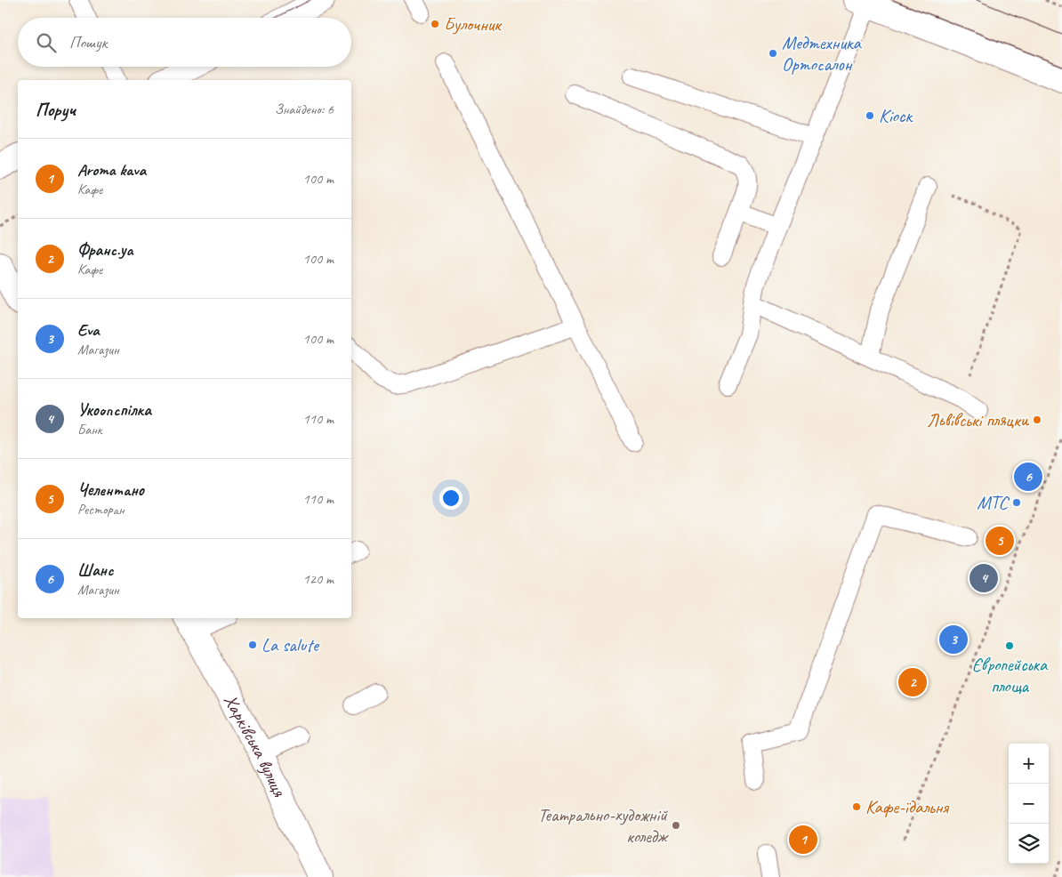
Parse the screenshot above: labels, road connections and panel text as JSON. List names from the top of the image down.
{
  "streets": {
    "street": ["Харківська вулиця"]
  },
  "places": [
    "Булочник",
    "Медтехника Ортосалон",
    "Кіоск",
    "Львівські пляцки",
    "МТС",
    "La salute",
    "Європейська площа",
    "Кафе-їдальня",
    "Театрально-художній коледж"
  ],
  "page": {
    "search": "Пошук",
    "heading": ["Поруч", "Знайдено: 6"],
    "list": [
      {
        "mark": "1",
        "name": "Aroma kava",
        "note": "Кафе",
        "value": "100 m"
      },
      {
        "mark": "2",
        "name": "Франс.уа",
        "note": "Кафе",
        "value": "100 m"
      },
      {
        "mark": "3",
        "name": "Eva",
        "note": "Магазин",
        "value": "100 m"
      },
      {
        "mark": "4",
        "name": "Укоопспілка",
        "note": "Банк",
        "value": "110 m"
      },
      {
        "mark": "5",
        "name": "Челентано",
        "note": "Ресторан",
        "value": "110 m"
      },
      {
        "mark": "6",
        "name": "Шанс",
        "note": "Магазин",
        "value": "120 m"
      }
    ],
    "pins": [
      "6",
      "5",
      "4",
      "3",
      "2",
      "1"
    ],
    "map_buttons": ["+", "−"]
  }
}
